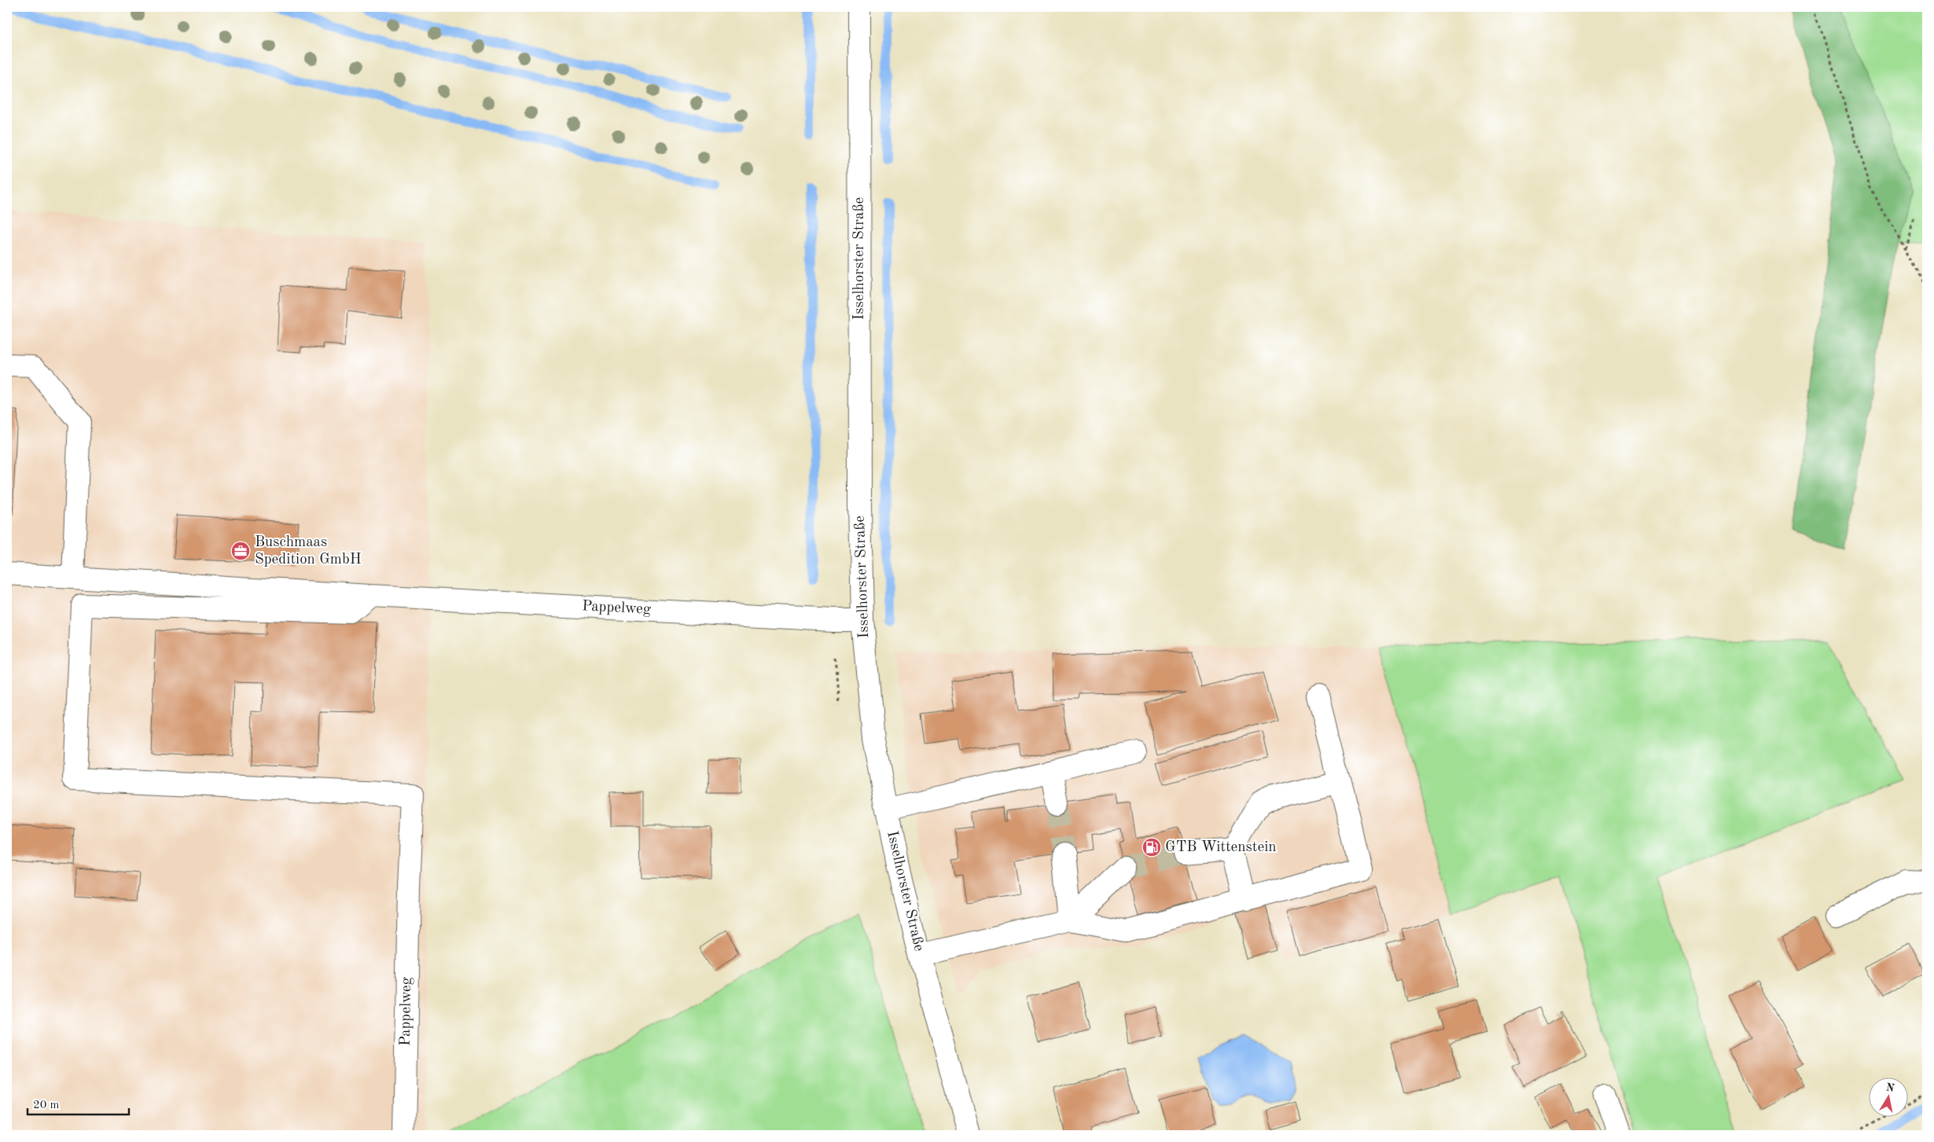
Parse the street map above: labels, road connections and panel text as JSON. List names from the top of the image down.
{
  "streets": {
    "street": ["Isselhorster Straße", "Pappelweg"]
  },
  "crossings": [
    ["Isselhorster Straße", "Pappelweg"]
  ],
  "places": {
    "office": ["Buschmaas Spedition GmbH"],
    "fuel station": ["GTB Wittenstein"]
  },
  "scale_bar": "20 m",
  "north": "top"
}
